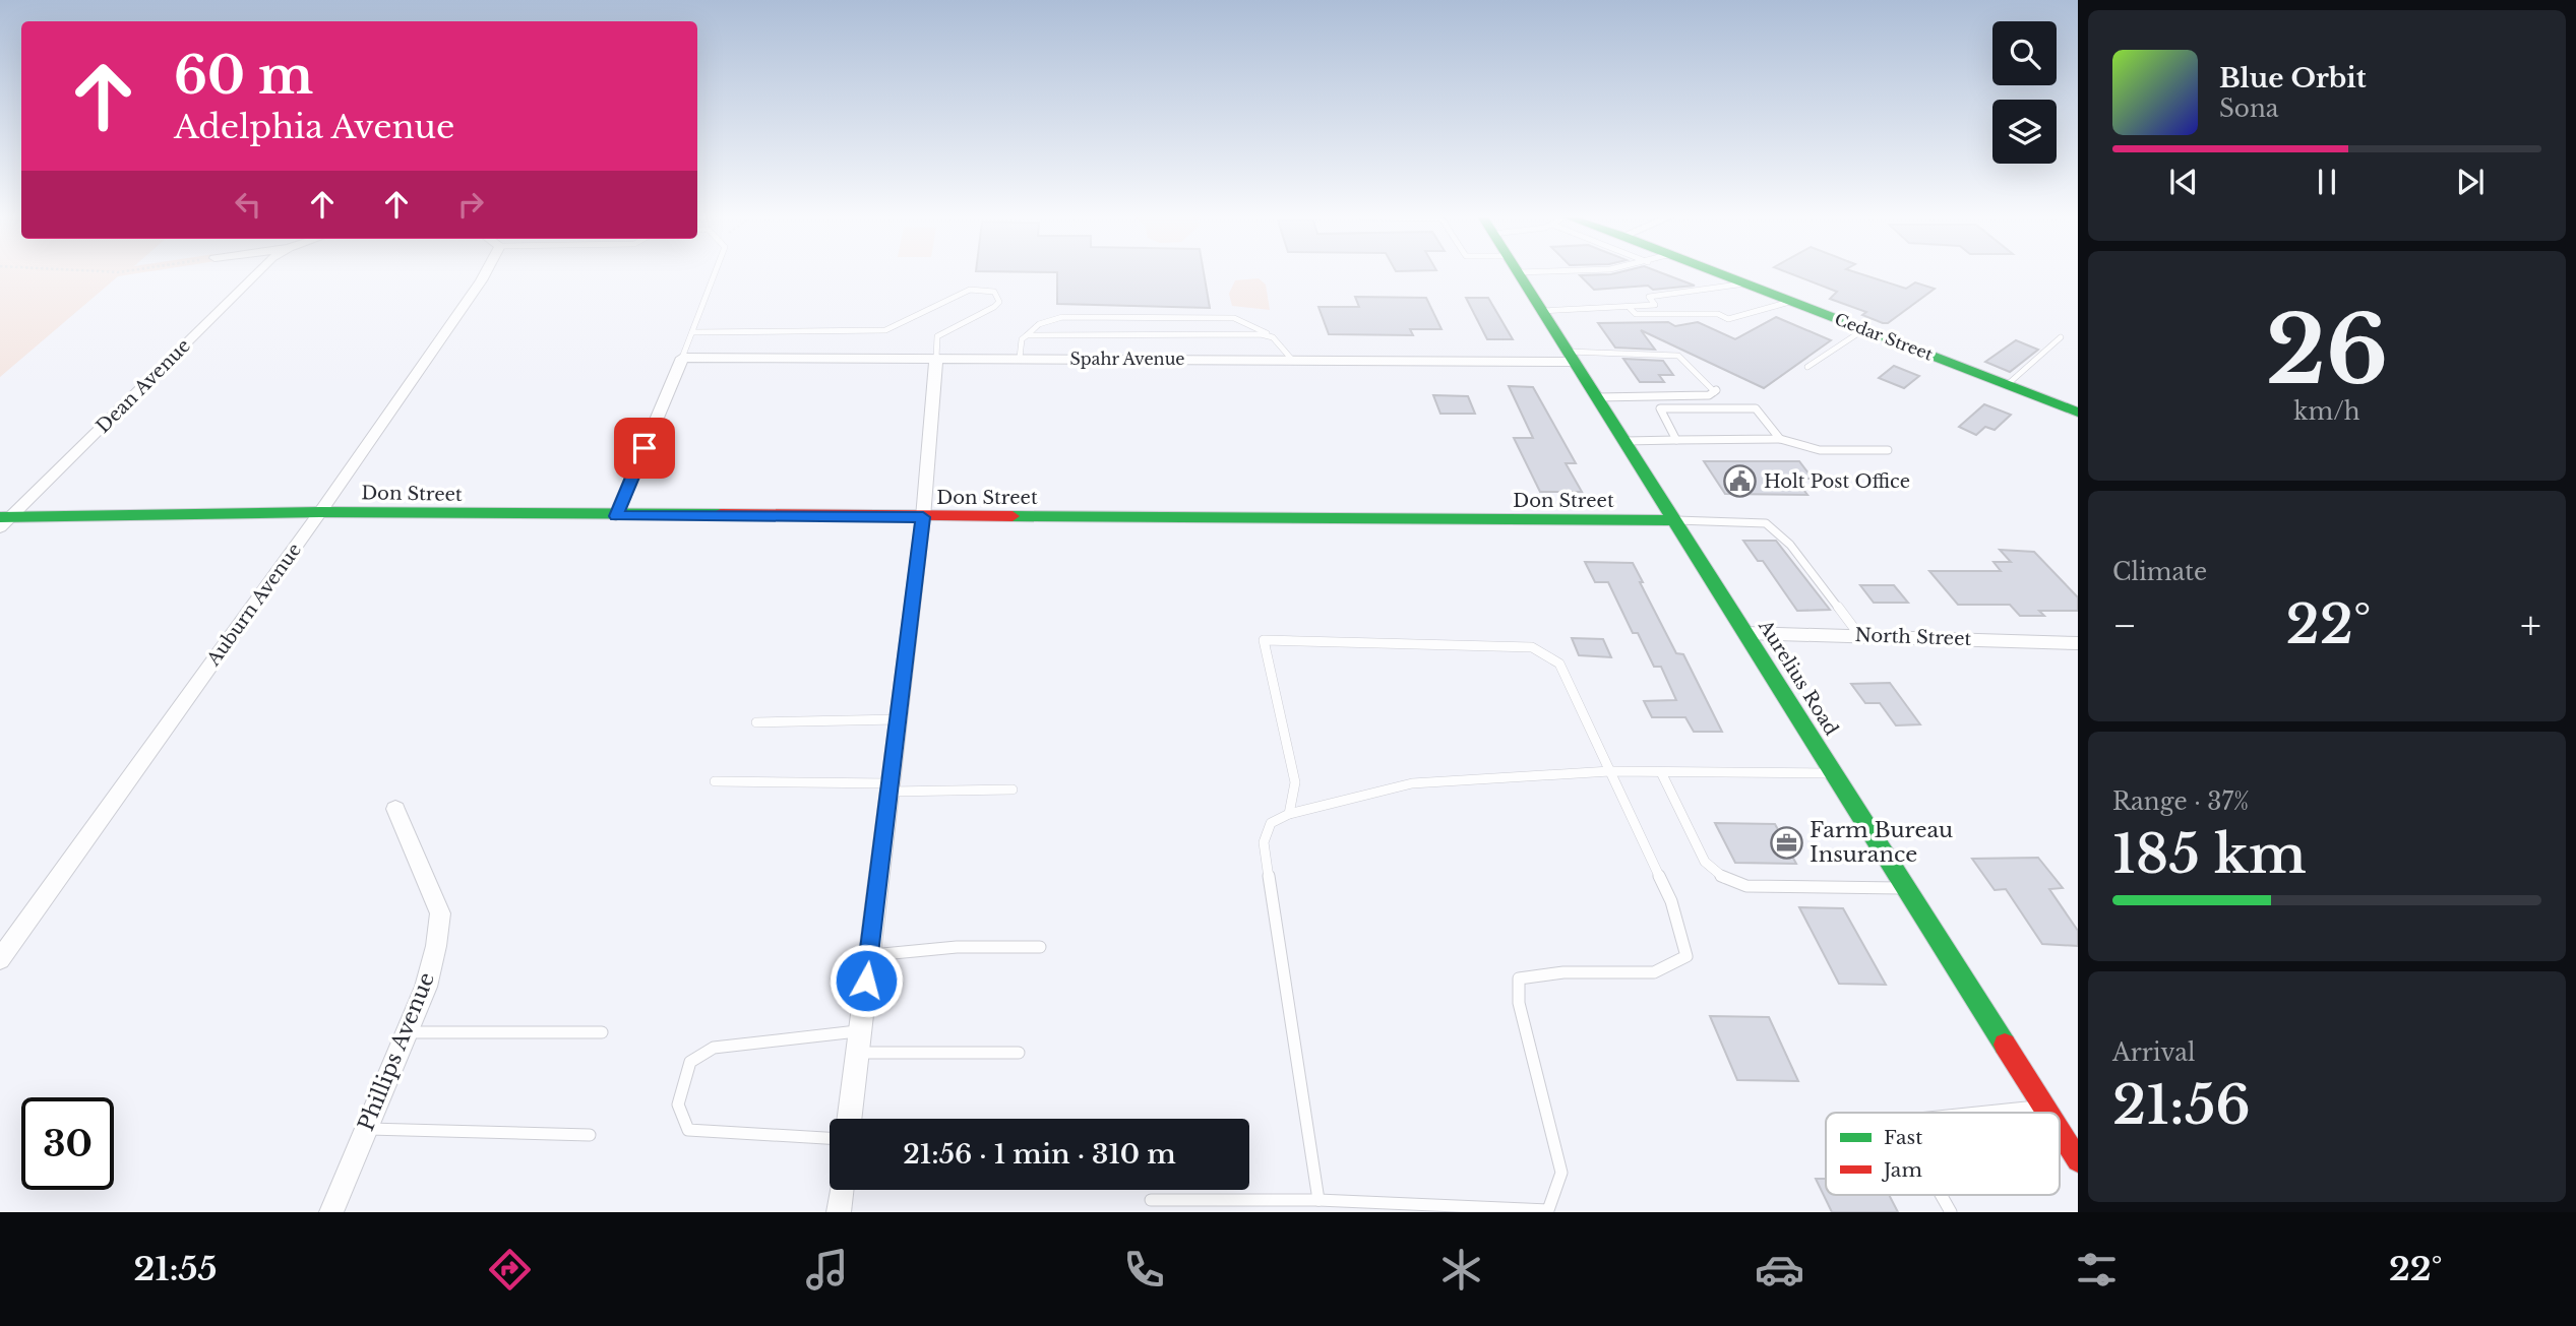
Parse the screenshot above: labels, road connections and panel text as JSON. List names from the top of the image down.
{
  "streets": {
    "street": [
      "Cedar Street",
      "Spahr Avenue",
      "Dean Avenue",
      "Don Street",
      "Auburn Avenue",
      "North Street",
      "Aurelius Road",
      "Phillips Avenue"
    ]
  },
  "crossings": [
    ["Spahr Avenue", "Aurelius Road"],
    ["Dean Avenue", "Don Street"],
    ["Don Street", "Auburn Avenue"],
    ["Don Street", "Aurelius Road"],
    ["North Street", "Aurelius Road"]
  ],
  "places": {
    "public building": ["Holt Post Office"],
    "office": ["Farm Bureau Insurance"]
  },
  "legend": ["Fast", "Jam"],
  "page": {
    "turn": ["60 m", "Adelphia Avenue"],
    "song": ["Blue Orbit", "Sona"],
    "tile": [
      ["26", "km/h"],
      "Climate",
      ["Range · 37%", "185 km"],
      ["Arrival", "21:56"]
    ],
    "heat": ["−", "22°", "+"],
    "limit": "30",
    "trip": "21:56 · 1 min · 310 m",
    "tabs": ["21:55", "22°"]
  }
}
